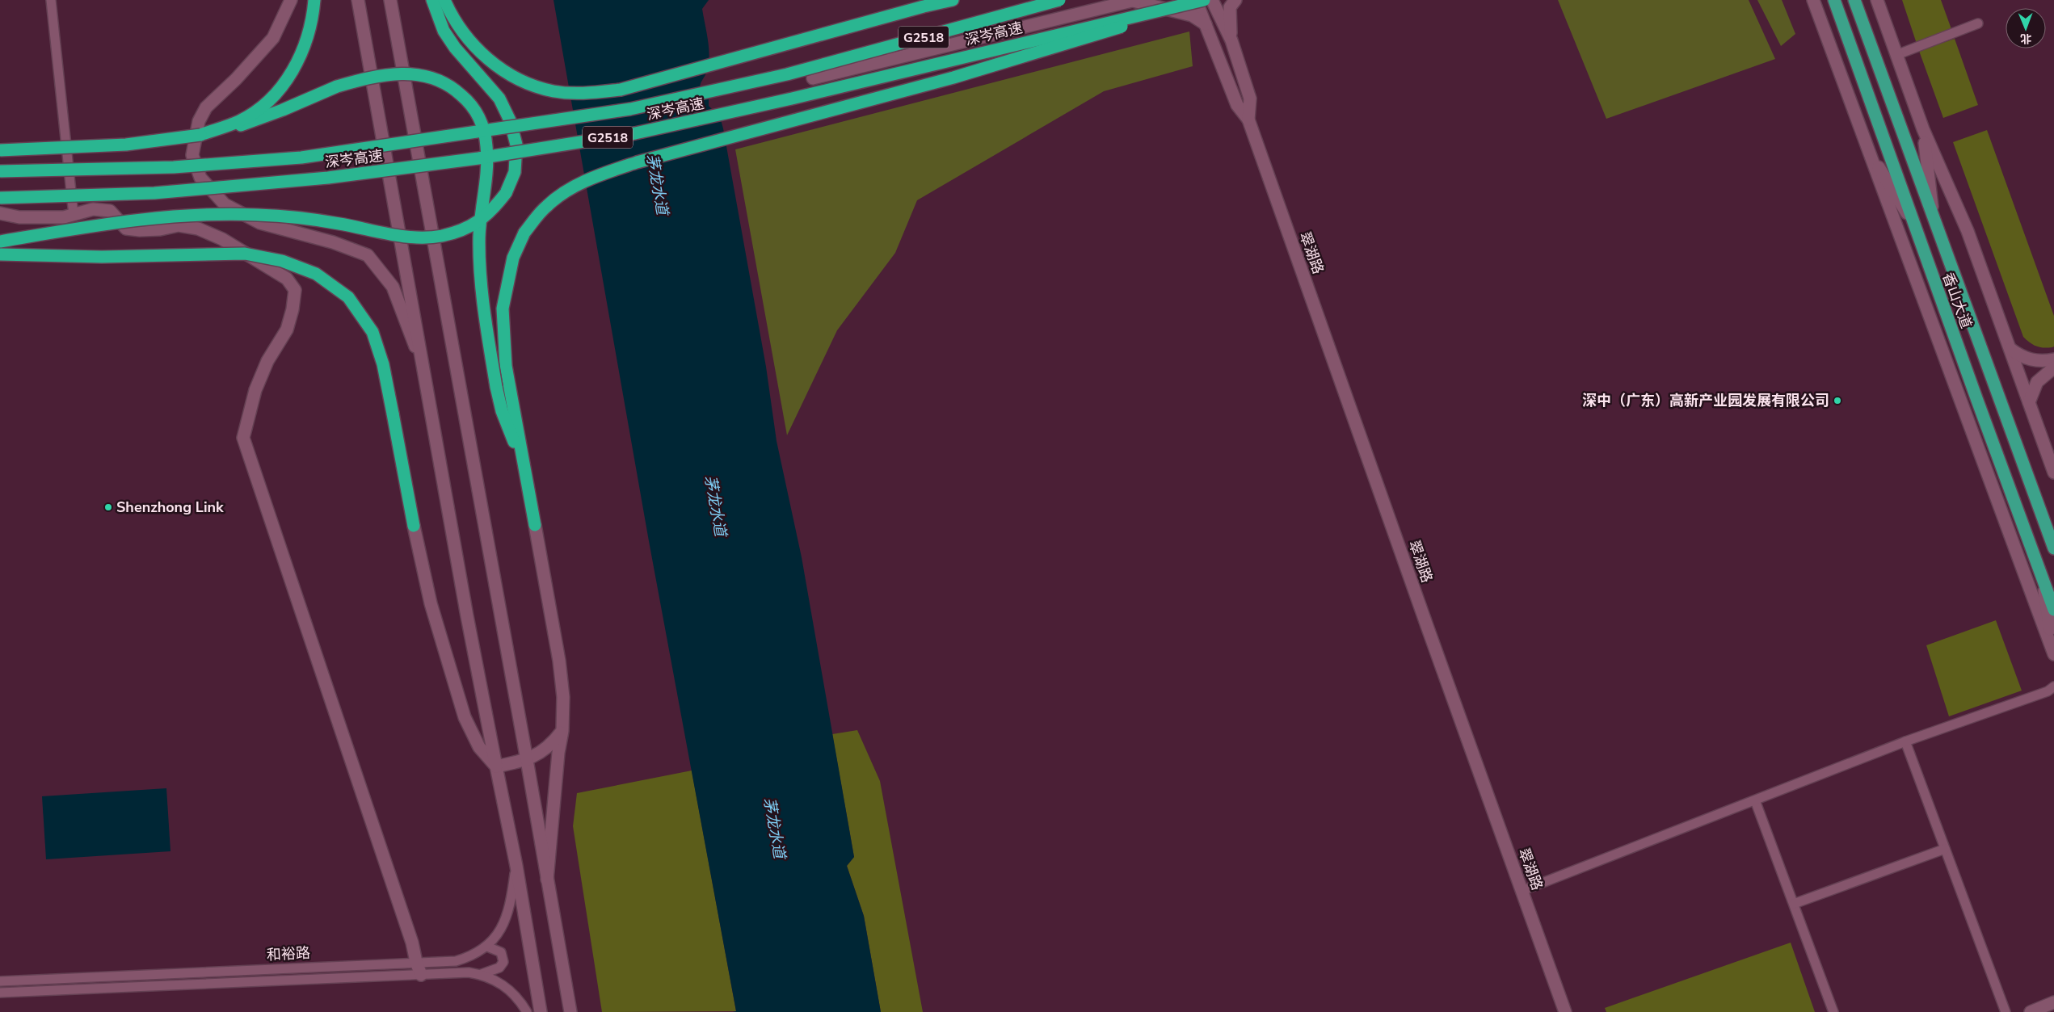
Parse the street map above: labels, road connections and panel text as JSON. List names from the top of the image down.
{
  "streets": {
    "highway": ["深岑高速", "G2518", "香山大道"],
    "street": ["翠湖路", "和裕路"]
  },
  "water": ["茅龙水道"],
  "places": ["深中（广东）高新产业园发展有限公司", "Shenzhong Link"],
  "north": "bottom"
}
